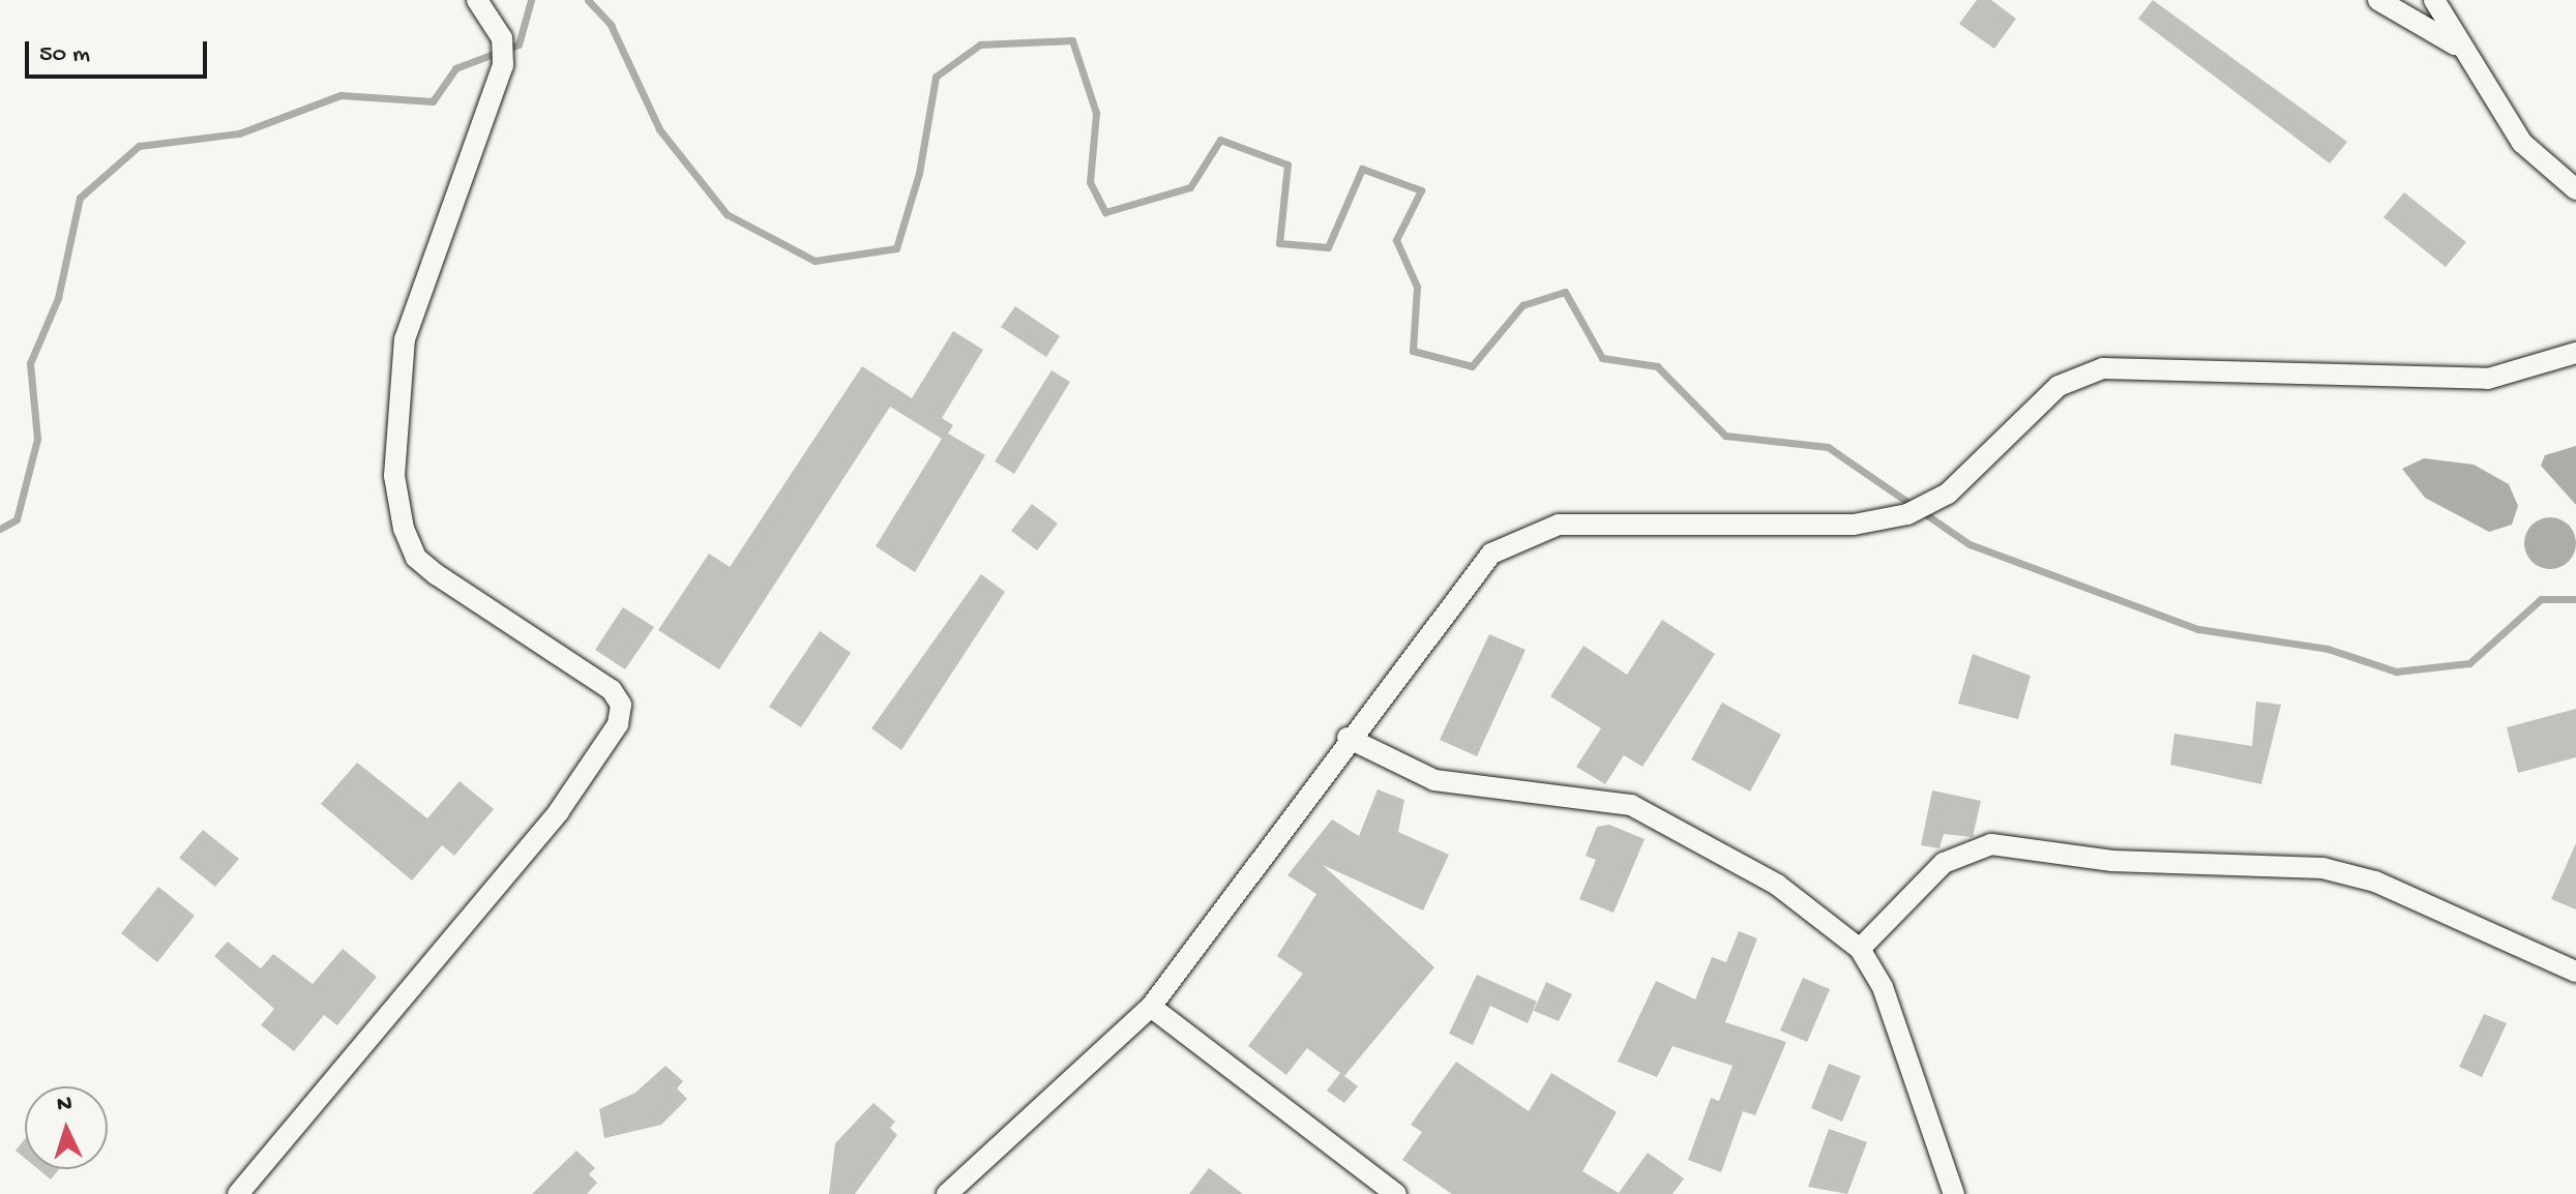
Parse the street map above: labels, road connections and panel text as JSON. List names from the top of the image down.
{
  "scale_bar": "50 m",
  "north": "top"
}
